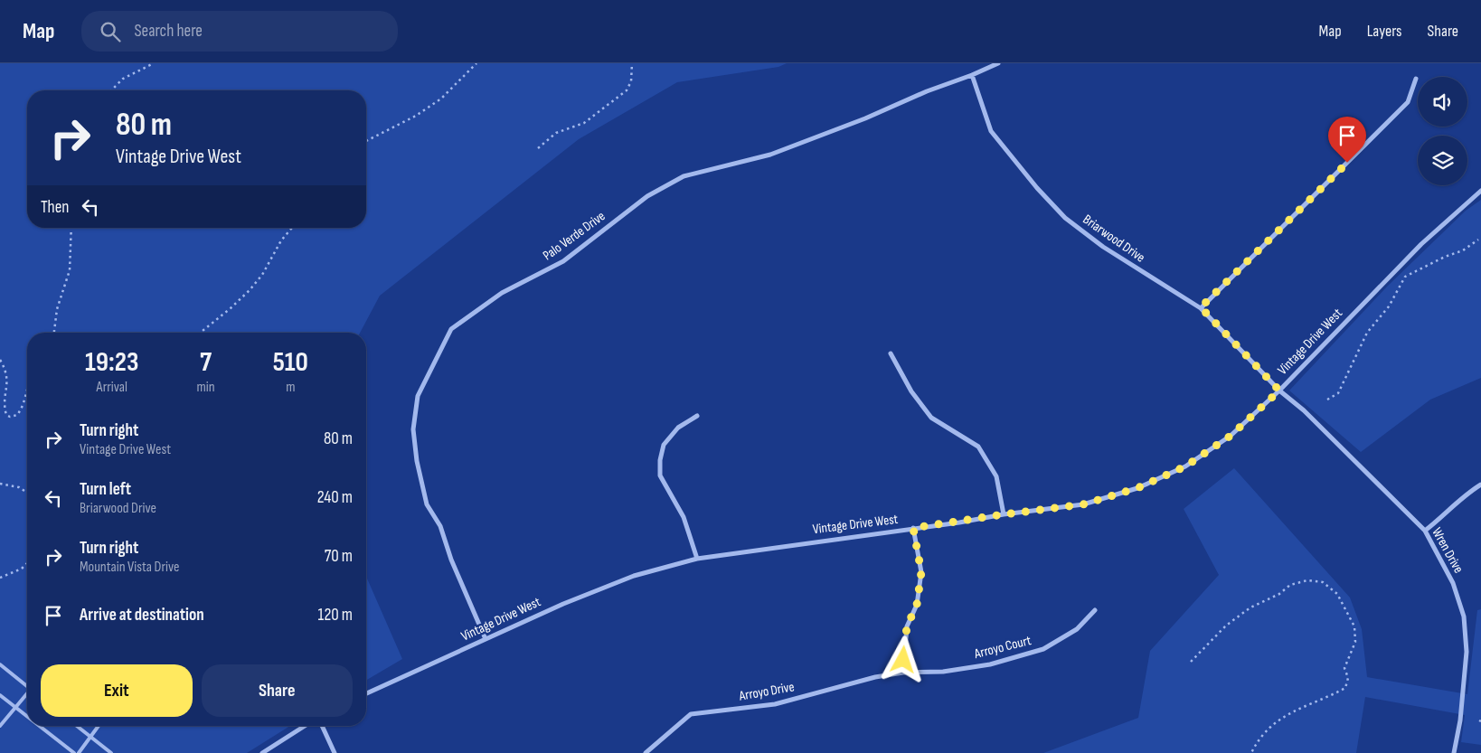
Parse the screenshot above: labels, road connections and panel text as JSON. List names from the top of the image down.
{
  "streets": {
    "street": [
      "Palo Verde Drive",
      "Briarwood Drive",
      "Vintage Drive West",
      "Wren Drive",
      "Arroyo Court",
      "Arroyo Drive"
    ]
  },
  "crossings": [
    ["Palo Verde Drive", "Briarwood Drive"],
    ["Palo Verde Drive", "Vintage Drive West"],
    ["Briarwood Drive", "Vintage Drive West"],
    ["Briarwood Drive", "Wren Drive"],
    ["Vintage Drive West", "Wren Drive"],
    ["Arroyo Court", "Arroyo Drive"]
  ],
  "page": {
    "header": "Map",
    "search": "Search here",
    "nav": ["Map", "Layers", "Share"],
    "turn": ["80 m", "Vintage Drive West"],
    "then": "Then",
    "eta": [
      "19:23",
      "Arrival",
      "7",
      "min",
      "510",
      "m"
    ],
    "list": [
      {
        "name": "Turn right",
        "note": "Vintage Drive West",
        "value": "80 m"
      },
      {
        "name": "Turn left",
        "note": "Briarwood Drive",
        "value": "240 m"
      },
      {
        "name": "Turn right",
        "note": "Mountain Vista Drive",
        "value": "70 m"
      },
      {
        "name": "Arrive at destination",
        "value": "120 m"
      }
    ],
    "buttons": ["Exit", "Share"]
  }
}
